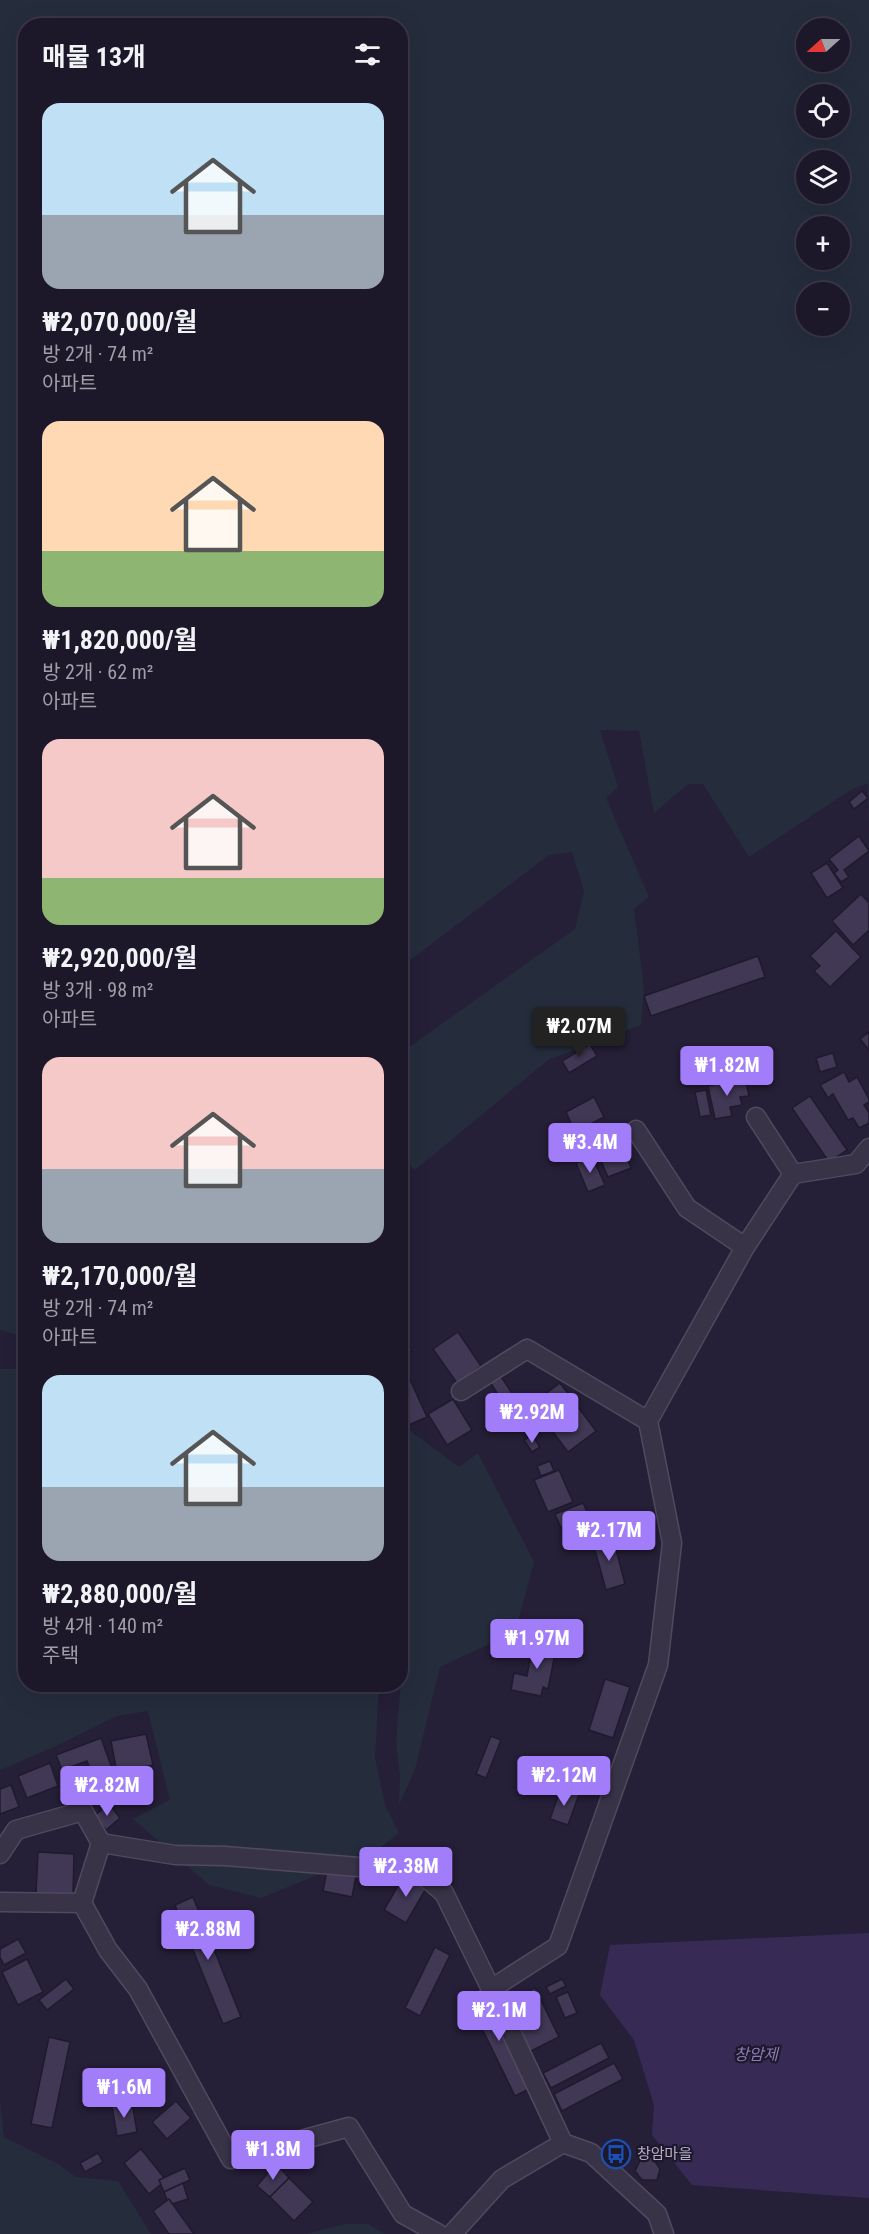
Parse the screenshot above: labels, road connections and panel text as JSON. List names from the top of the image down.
{
  "water": ["창암제"],
  "places": {
    "bus stop": ["창암마을"]
  },
  "north": "left",
  "page": {
    "map_buttons": ["+", "−"],
    "heading": "매물 13개",
    "list": [
      {
        "name": "₩2,070,000/월",
        "note": "방 2개 · 74 m² · 아파트"
      },
      {
        "name": "₩1,820,000/월",
        "note": "방 2개 · 62 m² · 아파트"
      },
      {
        "name": "₩2,920,000/월",
        "note": "방 3개 · 98 m² · 아파트"
      },
      {
        "name": "₩2,170,000/월",
        "note": "방 2개 · 74 m² · 아파트"
      },
      {
        "name": "₩2,880,000/월",
        "note": "방 4개 · 140 m² · 주택"
      }
    ],
    "price": [
      "₩2.07M",
      "₩1.82M",
      "₩3.4M",
      "₩2.92M",
      "₩2.17M",
      "₩1.97M",
      "₩2.12M",
      "₩2.82M",
      "₩2.38M",
      "₩2.88M",
      "₩2.1M",
      "₩1.6M",
      "₩1.8M"
    ]
  }
}
